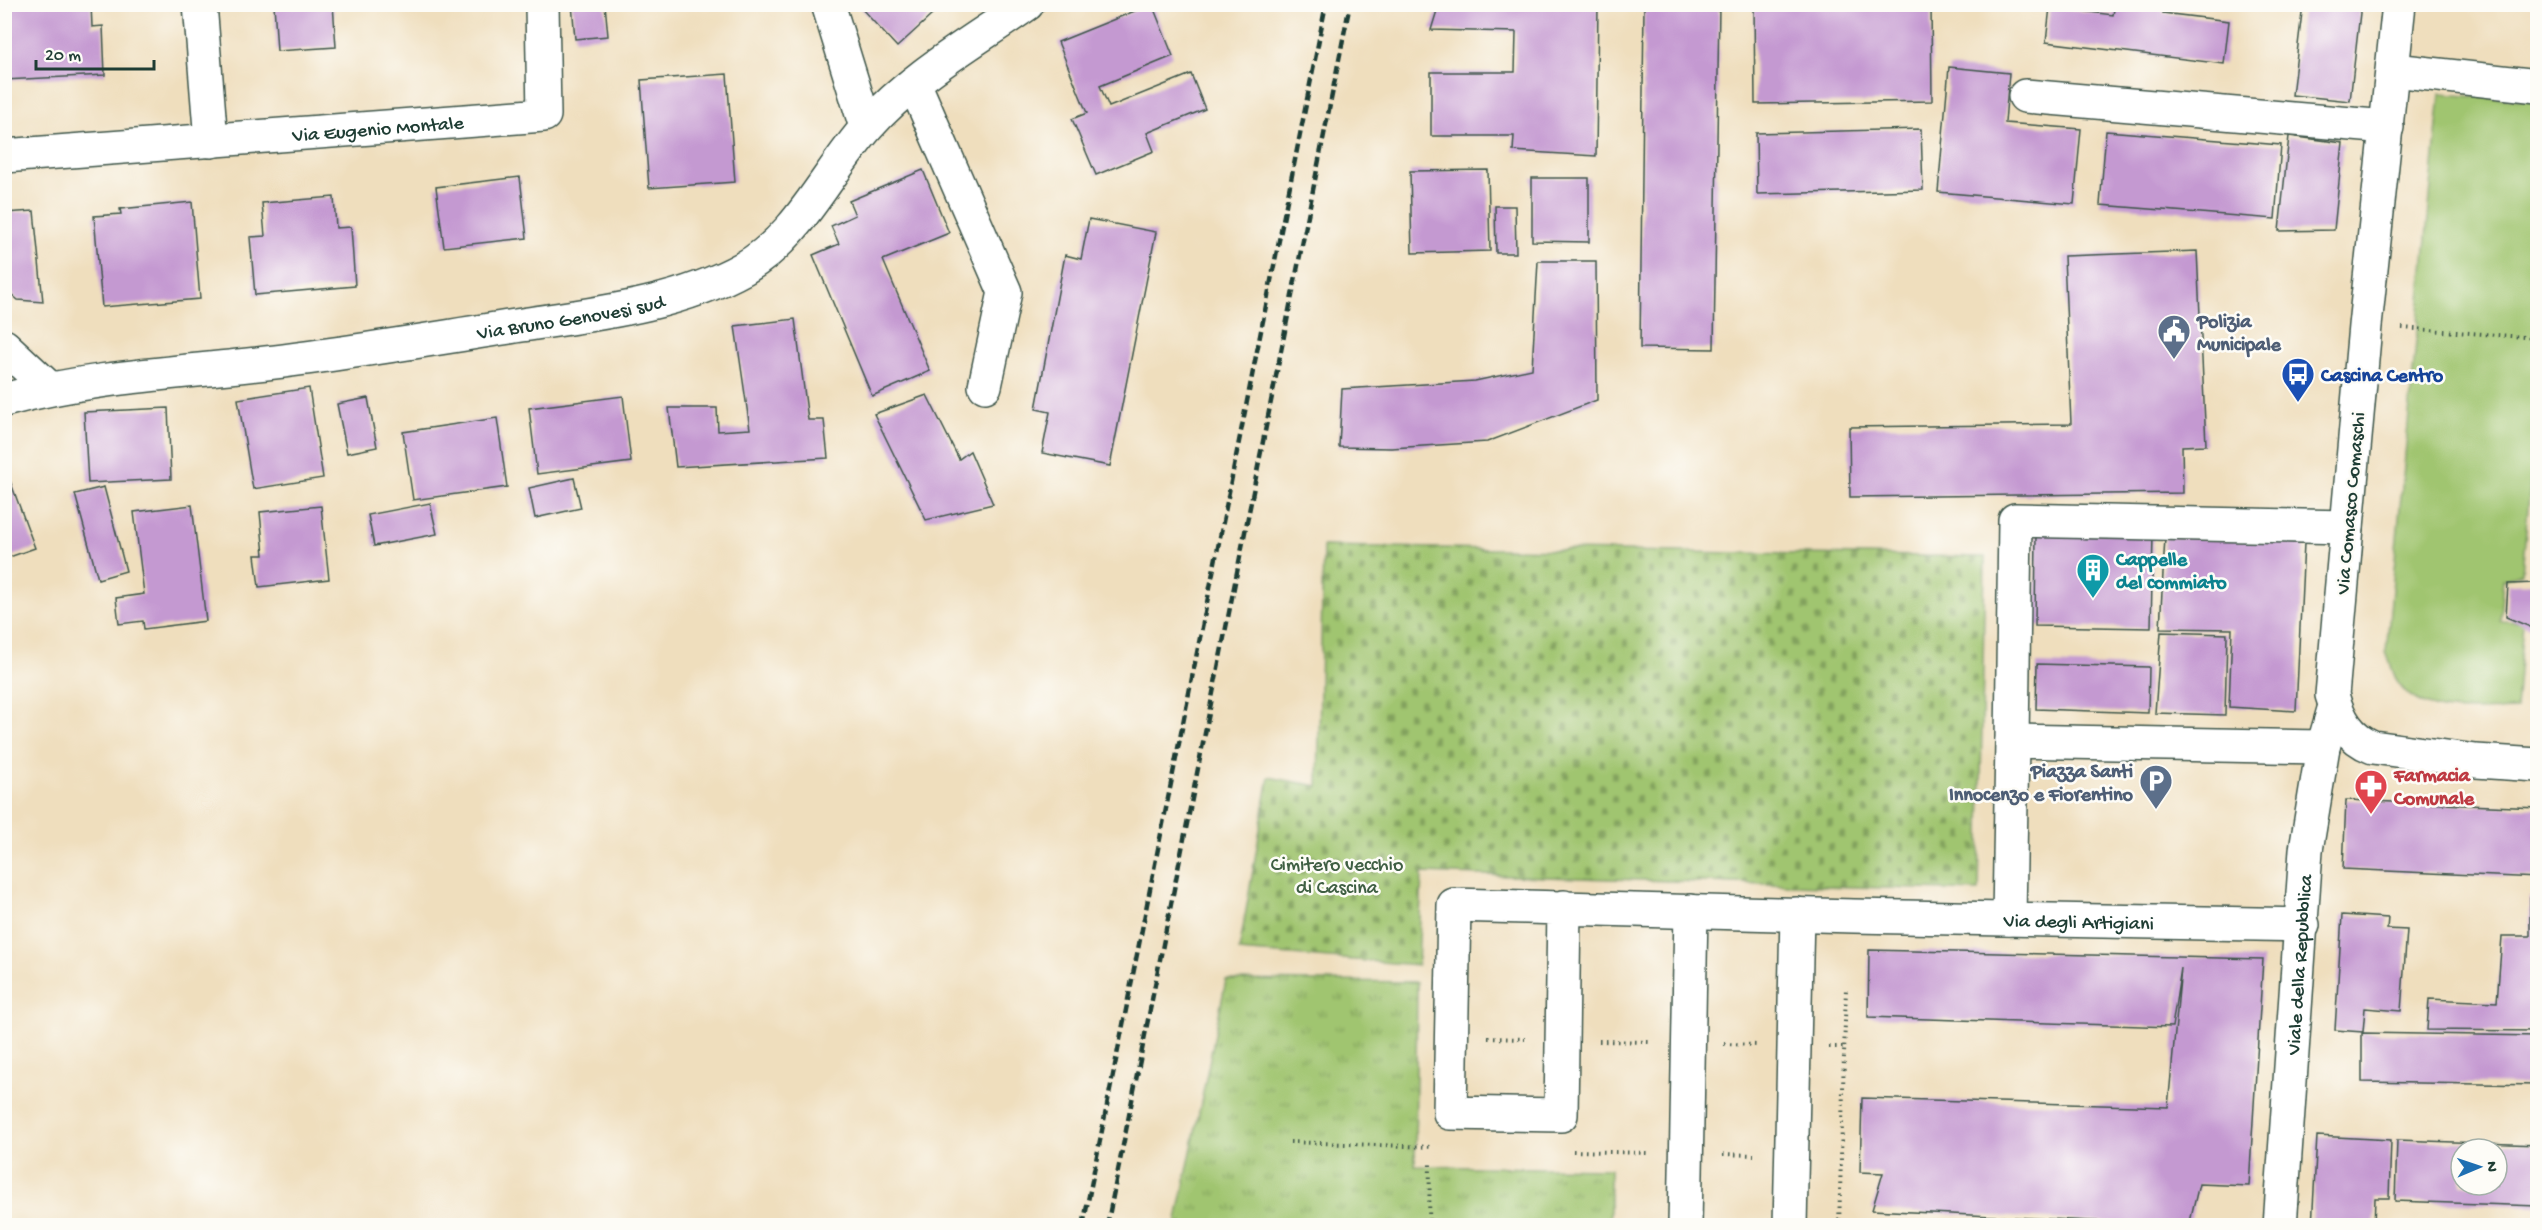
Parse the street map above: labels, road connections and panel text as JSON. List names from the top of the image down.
{
  "streets": {
    "street": [
      "Via Eugenio Montale",
      "Via Bruno Genovesi sud",
      "Via Comasco Comaschi",
      "Via degli Artigiani",
      "Viale della Repubblica"
    ]
  },
  "crossings": [
    ["Via Comasco Comaschi", "Viale della Repubblica"],
    ["Via degli Artigiani", "Viale della Repubblica"]
  ],
  "parks": ["Cimitero vecchio di Cascina"],
  "places": {
    "public building": ["Polizia Municipale"],
    "bus stop": ["Cascina Centro"],
    "building": ["Cappelle del commiato"],
    "parking": ["Piazza Santi Innocenzo e Fiorentino"],
    "pharmacy": ["Farmacia Comunale"]
  },
  "scale_bar": "20 m",
  "north": "right"
}
